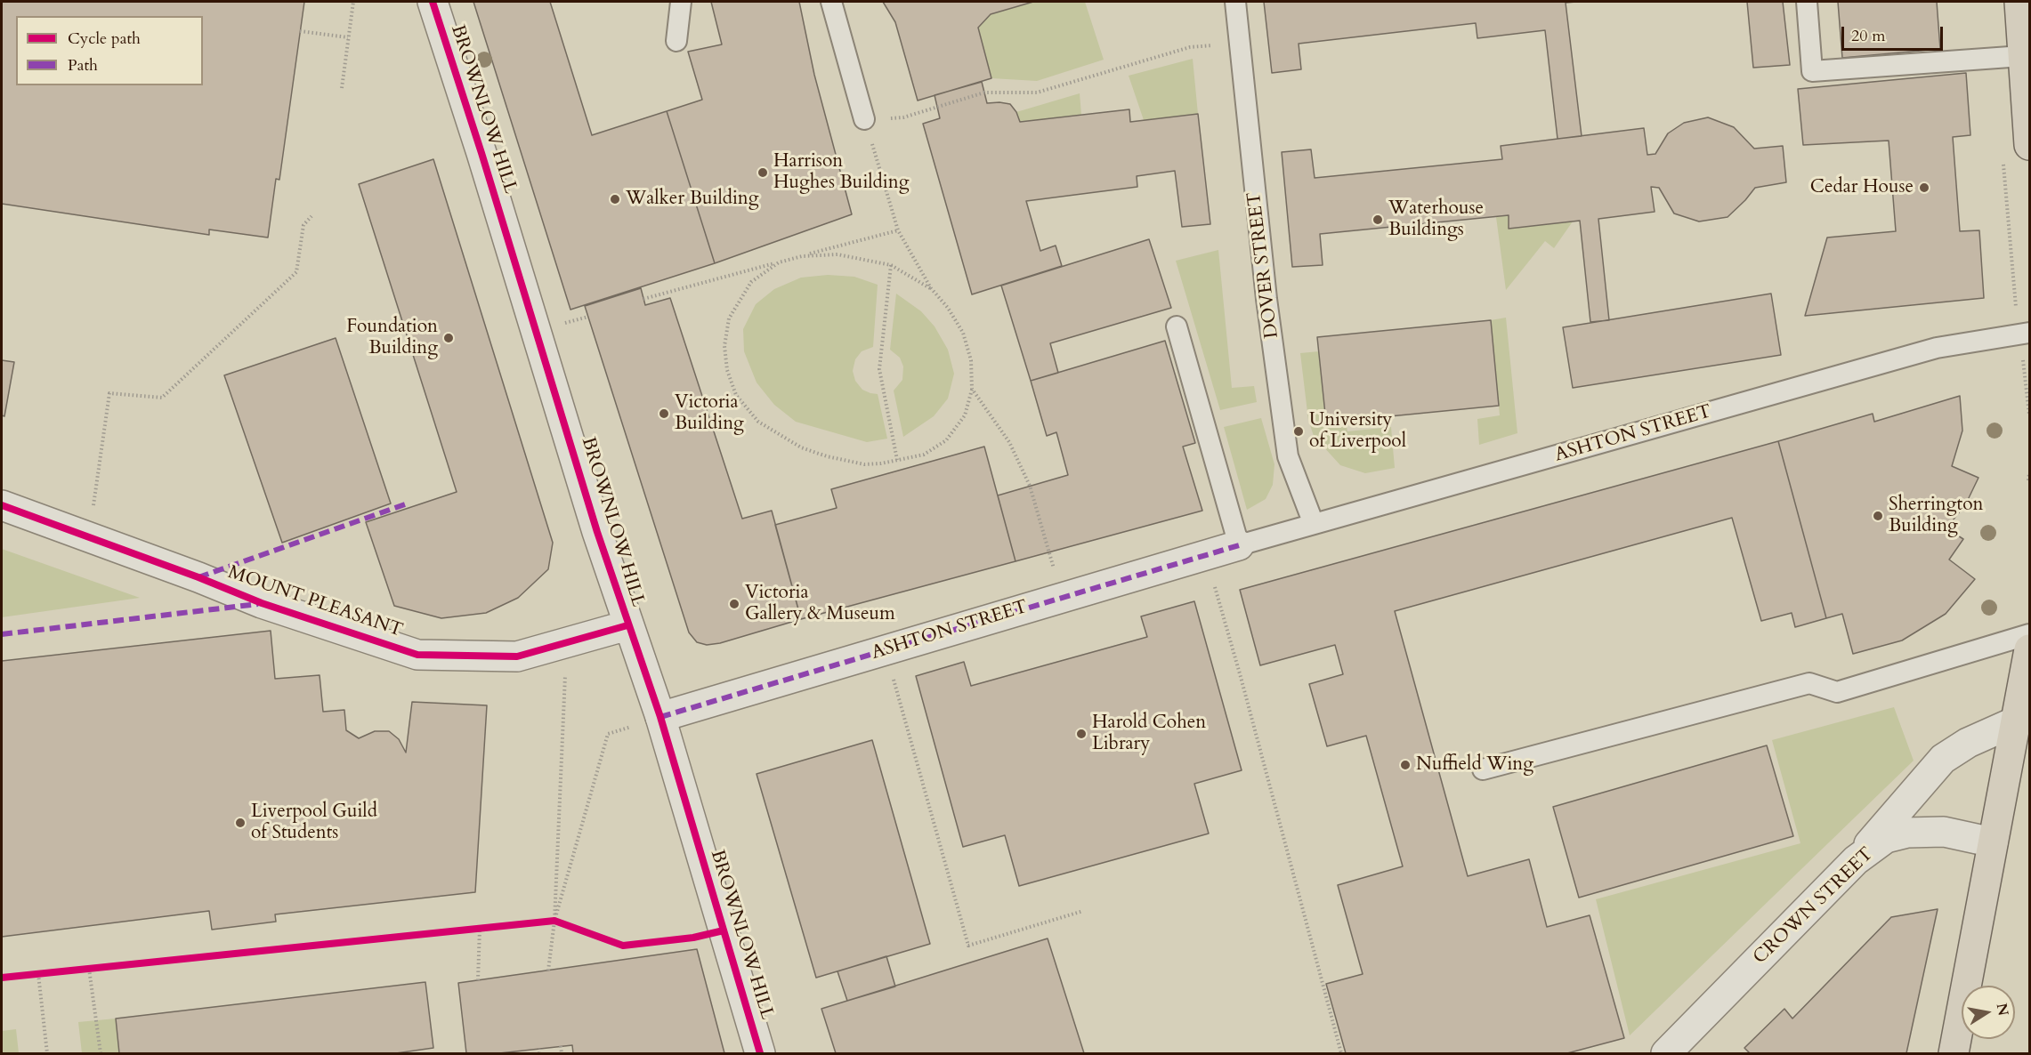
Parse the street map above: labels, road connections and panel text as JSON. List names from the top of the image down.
{
  "streets": {
    "street": [
      "BROWNLOW HILL",
      "ASHTON STREET",
      "MOUNT PLEASANT",
      "CROWN STREET"
    ],
    "lane": ["DOVER STREET"]
  },
  "crossings": [
    ["BROWNLOW HILL", "ASHTON STREET"],
    ["BROWNLOW HILL", "MOUNT PLEASANT"],
    ["DOVER STREET", "ASHTON STREET"]
  ],
  "places": [
    "Harrison Hughes Building",
    "Cedar House",
    "Walker Building",
    "Waterhouse Buildings",
    "Foundation Building",
    "Victoria Building",
    "University of Liverpool",
    "Sherrington Building",
    "Victoria Gallery & Museum",
    "Harold Cohen Library",
    "Nuffield Wing",
    "Liverpool Guild of Students"
  ],
  "legend": ["Cycle path", "Path"],
  "scale_bar": "20 m",
  "north": "right"
}
